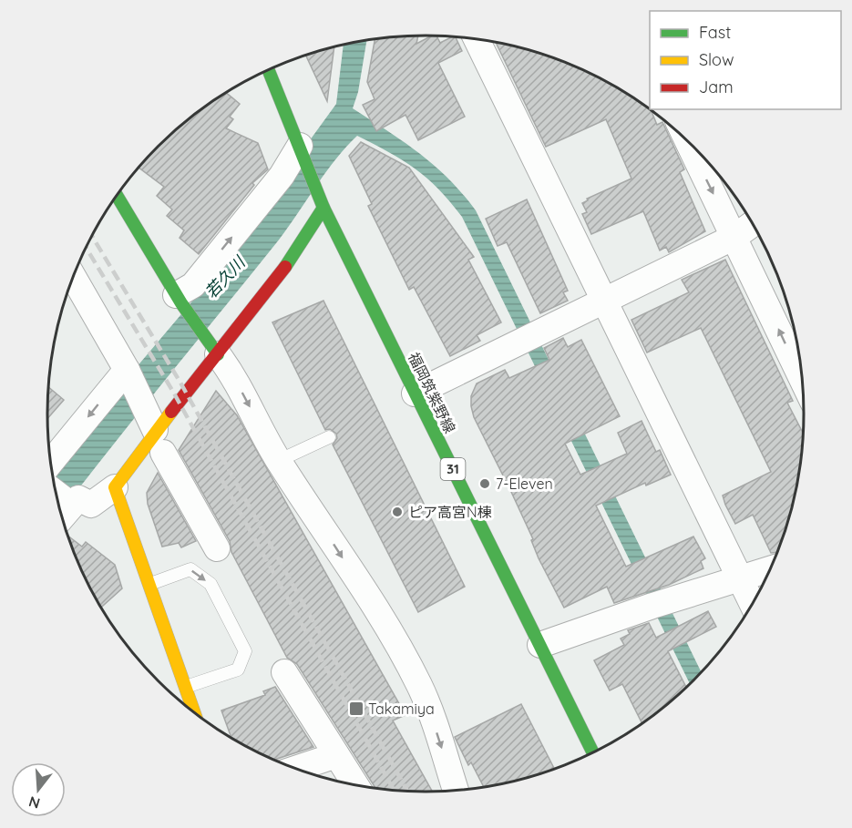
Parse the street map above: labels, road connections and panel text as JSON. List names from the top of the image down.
{
  "streets": {
    "street": ["福岡筑紫野線", "31"]
  },
  "water": ["若久川"],
  "places": {
    "other": ["7-Eleven", "ピア高宮N棟"],
    "transit": ["Takamiya"]
  },
  "legend": ["Fast", "Slow", "Jam"],
  "north": "bottom"
}
